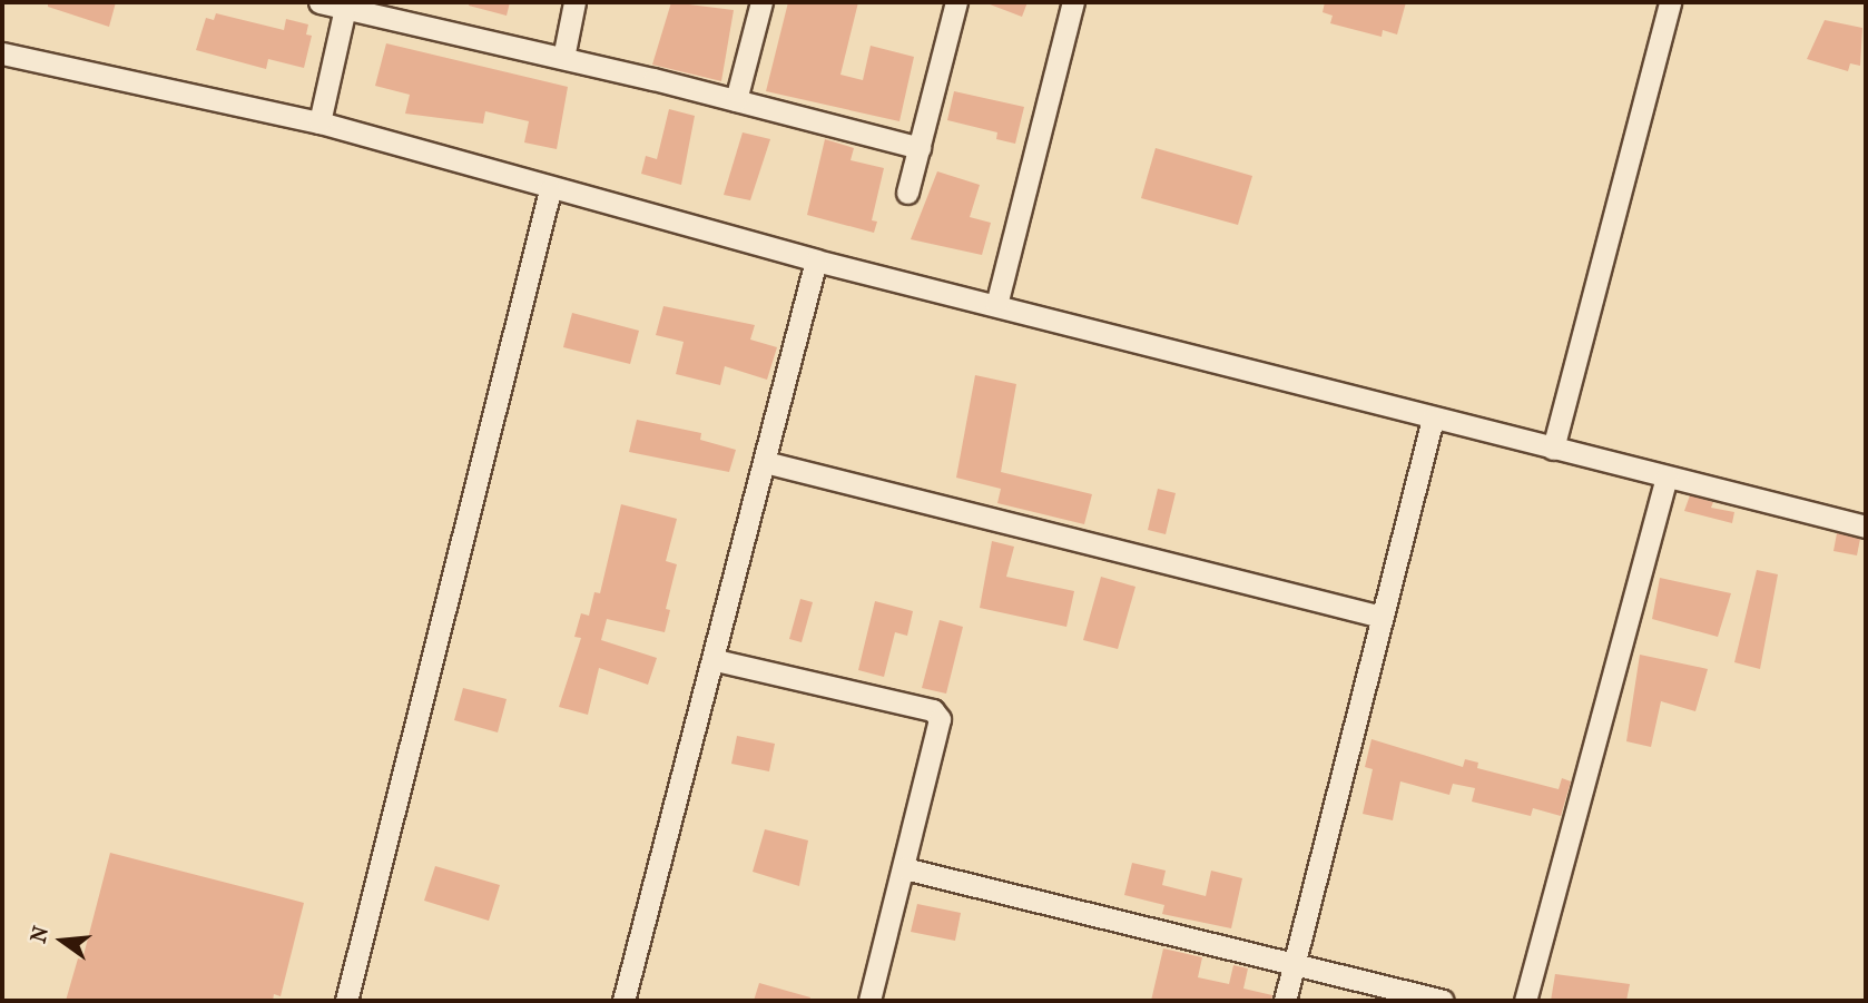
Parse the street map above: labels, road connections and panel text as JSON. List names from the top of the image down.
{
  "north": "left"
}
